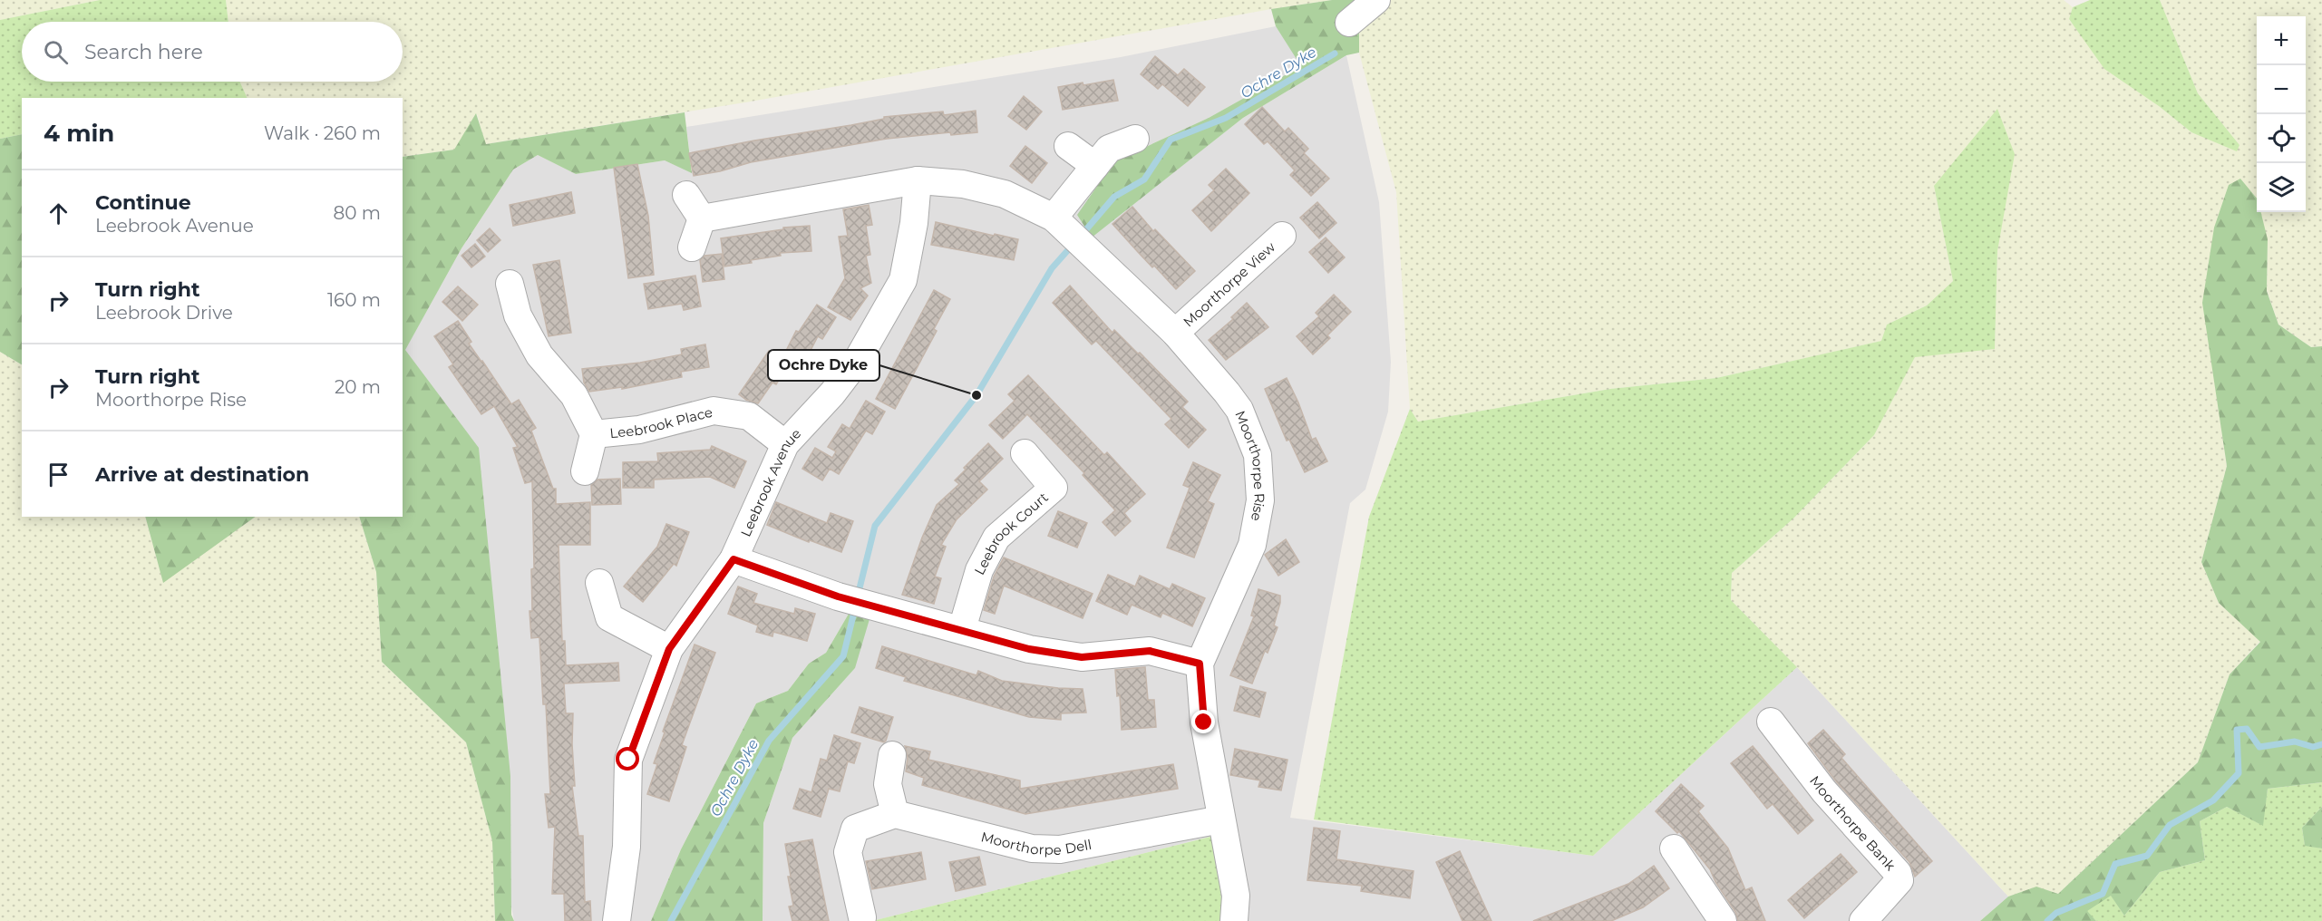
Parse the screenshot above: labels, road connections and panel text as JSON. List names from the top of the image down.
{
  "streets": {
    "street": [
      "Moorthorpe View",
      "Leebrook Place",
      "Moorthorpe Rise",
      "Leebrook Avenue",
      "Leebrook Court",
      "Moorthorpe Bank",
      "Moorthorpe Dell"
    ]
  },
  "crossings": [
    ["Moorthorpe View", "Moorthorpe Rise"],
    ["Leebrook Place", "Leebrook Avenue"],
    ["Moorthorpe Rise", "Leebrook Avenue"],
    ["Moorthorpe Rise", "Moorthorpe Dell"]
  ],
  "water": ["Ochre Dyke"],
  "places": ["Ochre Dyke"],
  "page": {
    "map_buttons": ["+", "−"],
    "search": "Search here",
    "heading": ["4 min", "Walk · 260 m"],
    "list": [
      ["Continue", "Leebrook Avenue", "80 m"],
      ["Turn right", "Leebrook Drive", "160 m"],
      ["Turn right", "Moorthorpe Rise", "20 m"],
      "Arrive at destination"
    ]
  }
}
